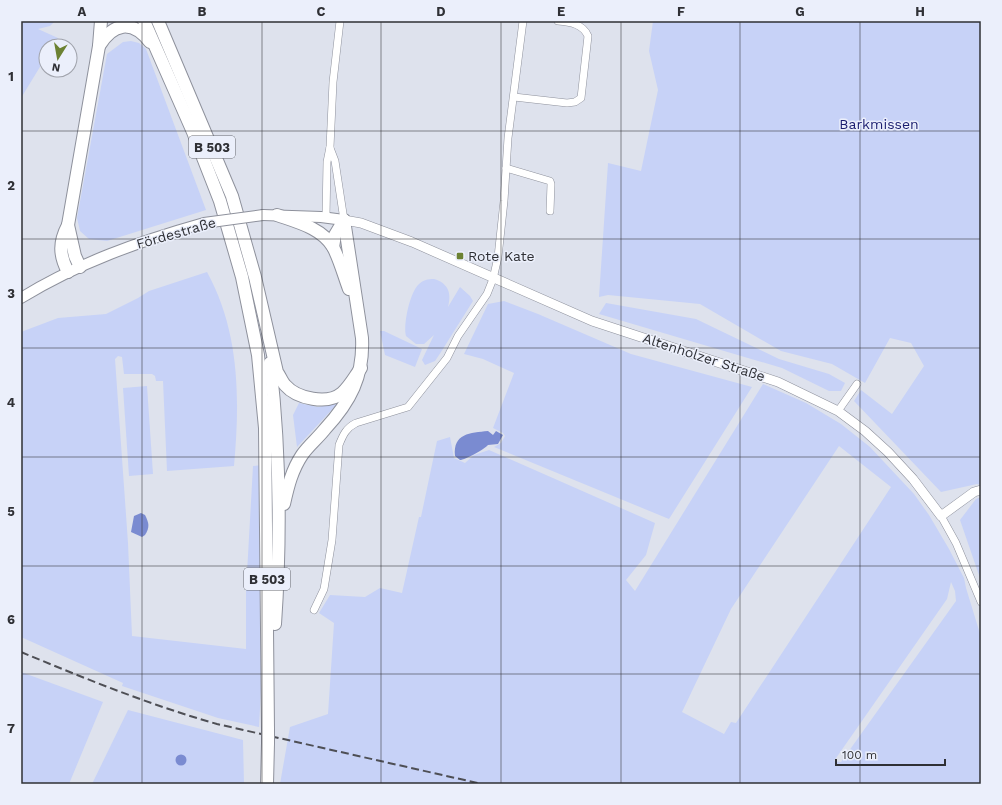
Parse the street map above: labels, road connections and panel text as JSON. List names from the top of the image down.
{
  "streets": {
    "highway": ["B 503"],
    "main road": ["Fördestraße"],
    "street": ["Altenholzer Straße"]
  },
  "crossings": [
    ["Fördestraße", "Altenholzer Straße"]
  ],
  "parks": ["Barkmissen"],
  "places": {
    "transit": ["Rote Kate"]
  },
  "scale_bar": "100 m",
  "north": "bottom",
  "grid": {
    "columns": [
      "A",
      "B",
      "C",
      "D",
      "E",
      "F",
      "G",
      "H"
    ],
    "rows": [
      "1",
      "2",
      "3",
      "4",
      "5",
      "6",
      "7"
    ]
  }
}
